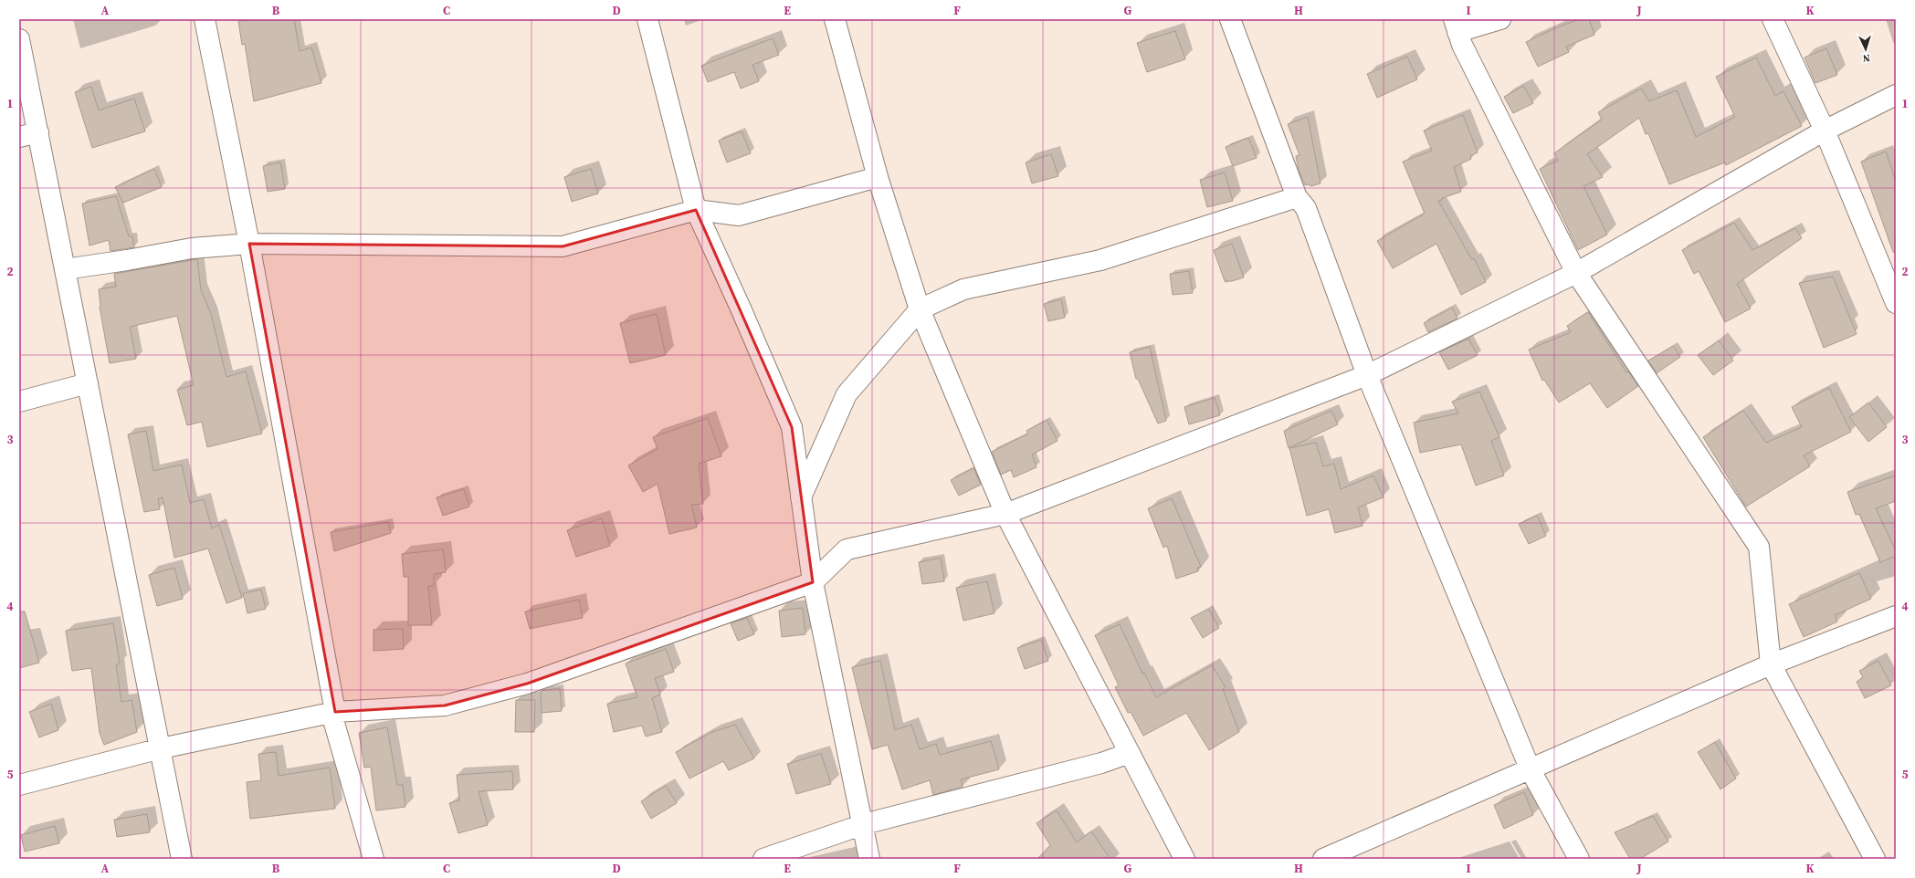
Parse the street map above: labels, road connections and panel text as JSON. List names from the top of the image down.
{
  "north": "bottom",
  "grid": {
    "columns": [
      "A",
      "B",
      "C",
      "D",
      "E",
      "F",
      "G",
      "H",
      "I",
      "J",
      "K"
    ],
    "rows": [
      "1",
      "2",
      "3",
      "4",
      "5"
    ]
  }
}
